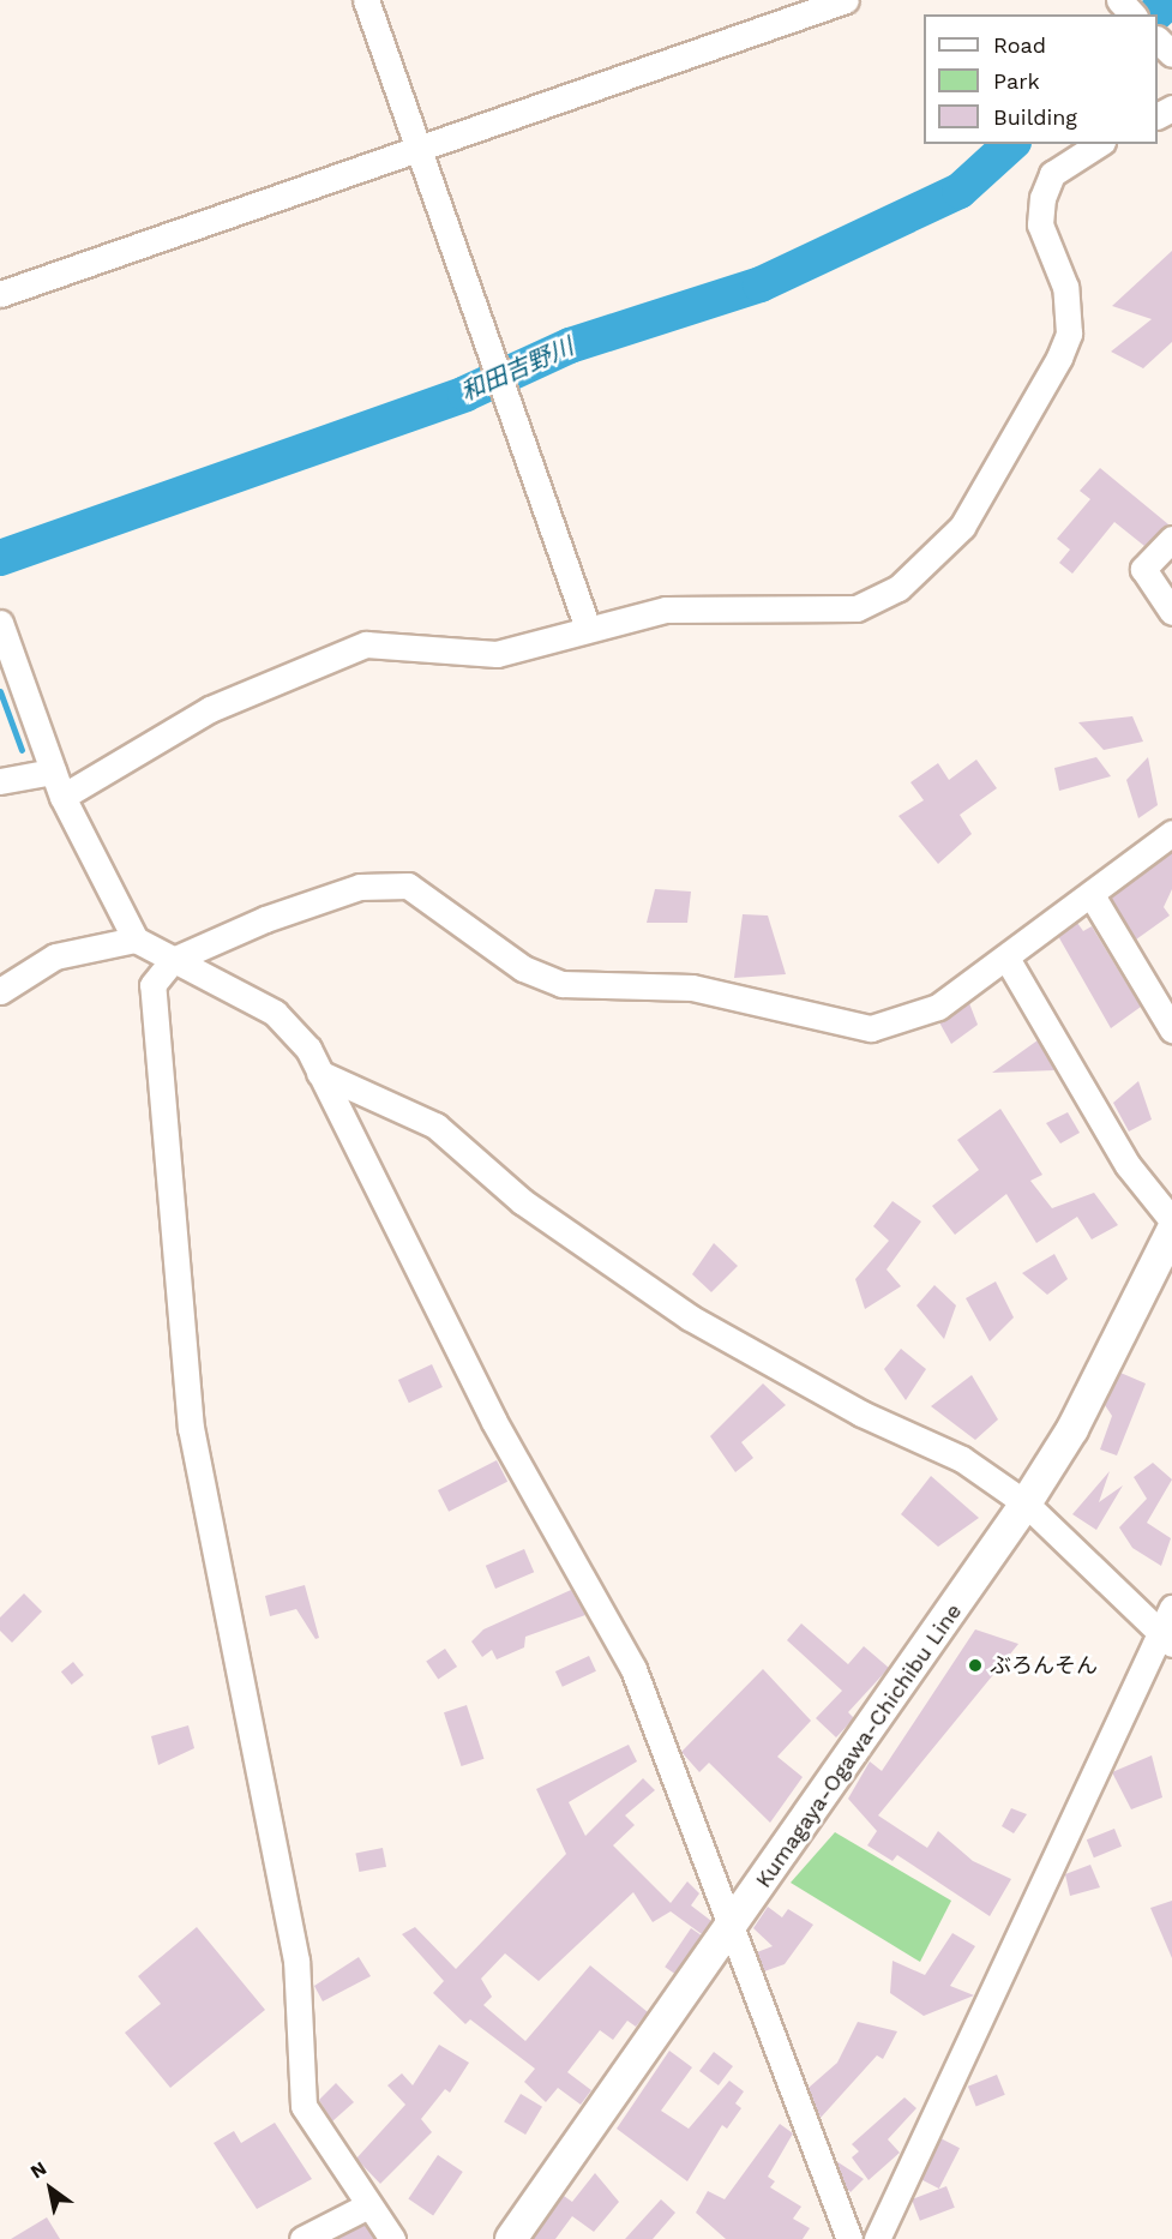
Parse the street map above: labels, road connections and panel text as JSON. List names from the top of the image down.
{
  "streets": {
    "main road": ["Kumagaya-Ogawa-Chichibu Line"]
  },
  "water": ["和田吉野川"],
  "places": ["ぶろんそん"],
  "legend": ["Road", "Park", "Building"],
  "north": "top left"
}
